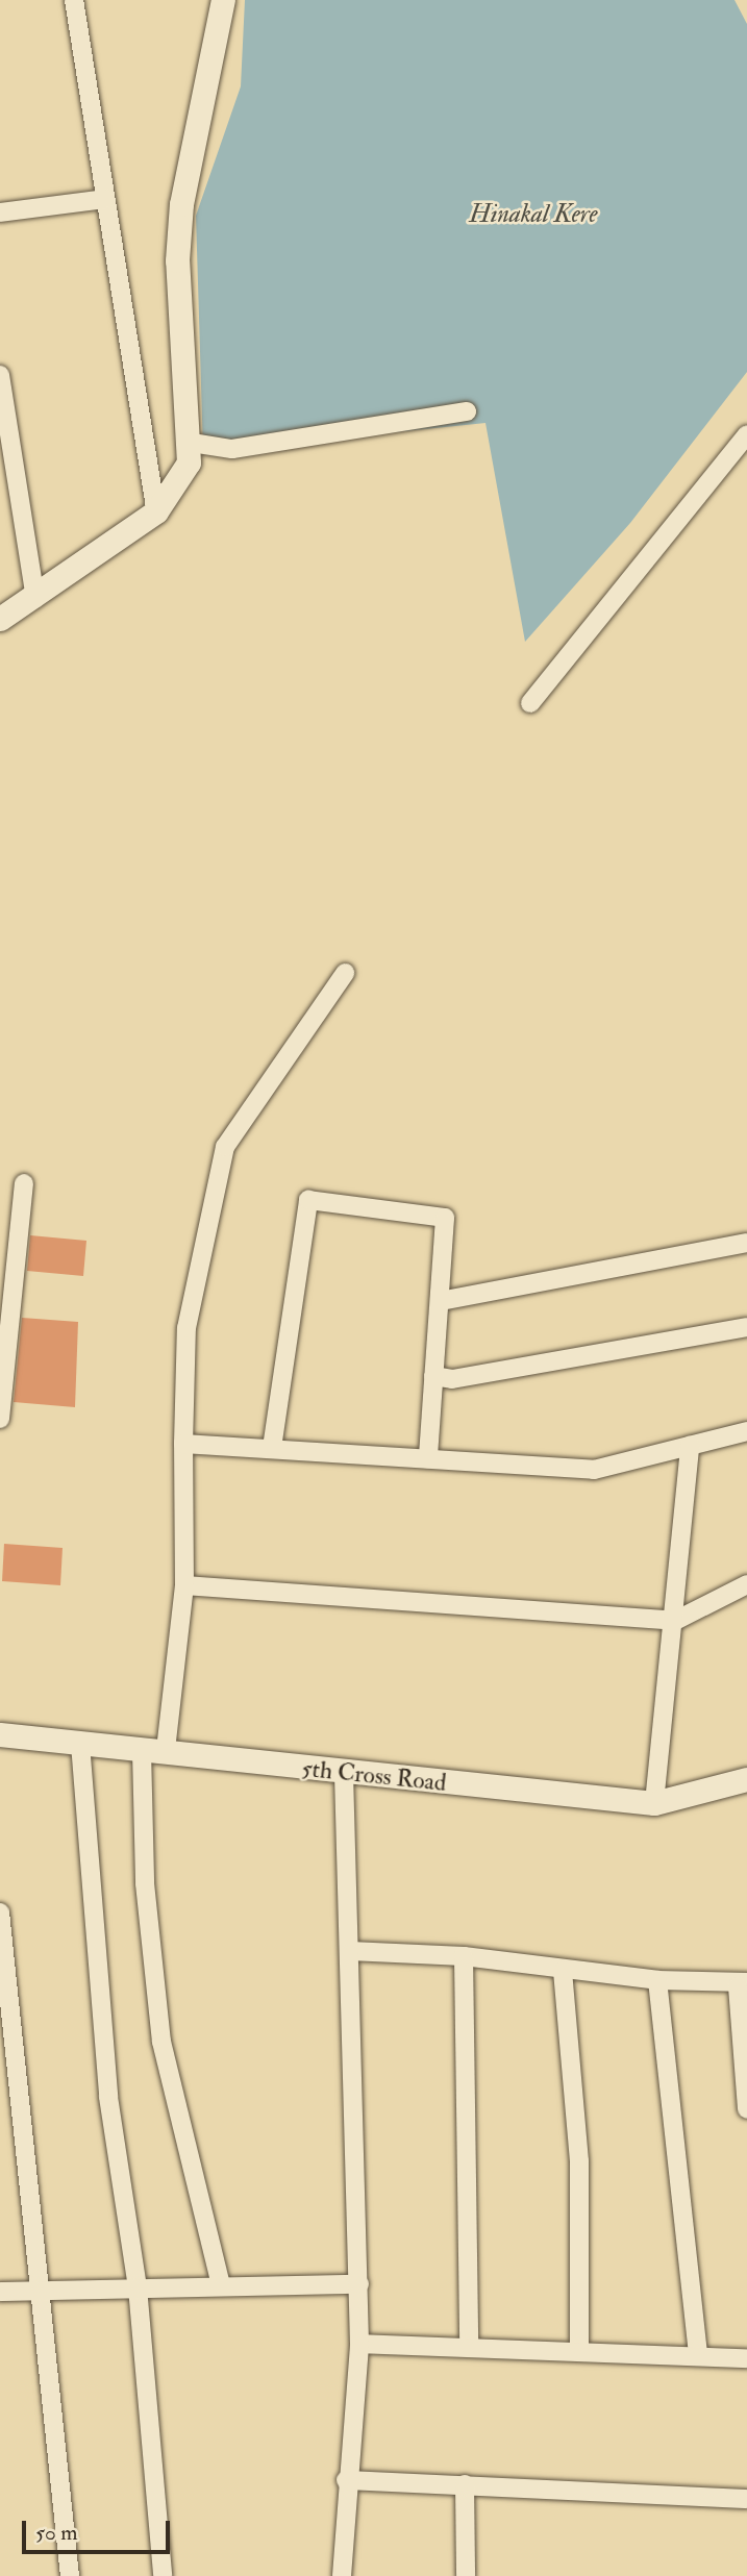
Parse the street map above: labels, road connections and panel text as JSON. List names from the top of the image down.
{
  "streets": {
    "street": ["5th Cross Road"]
  },
  "water": ["Hinakal Kere"],
  "scale_bar": "50 m"
}
